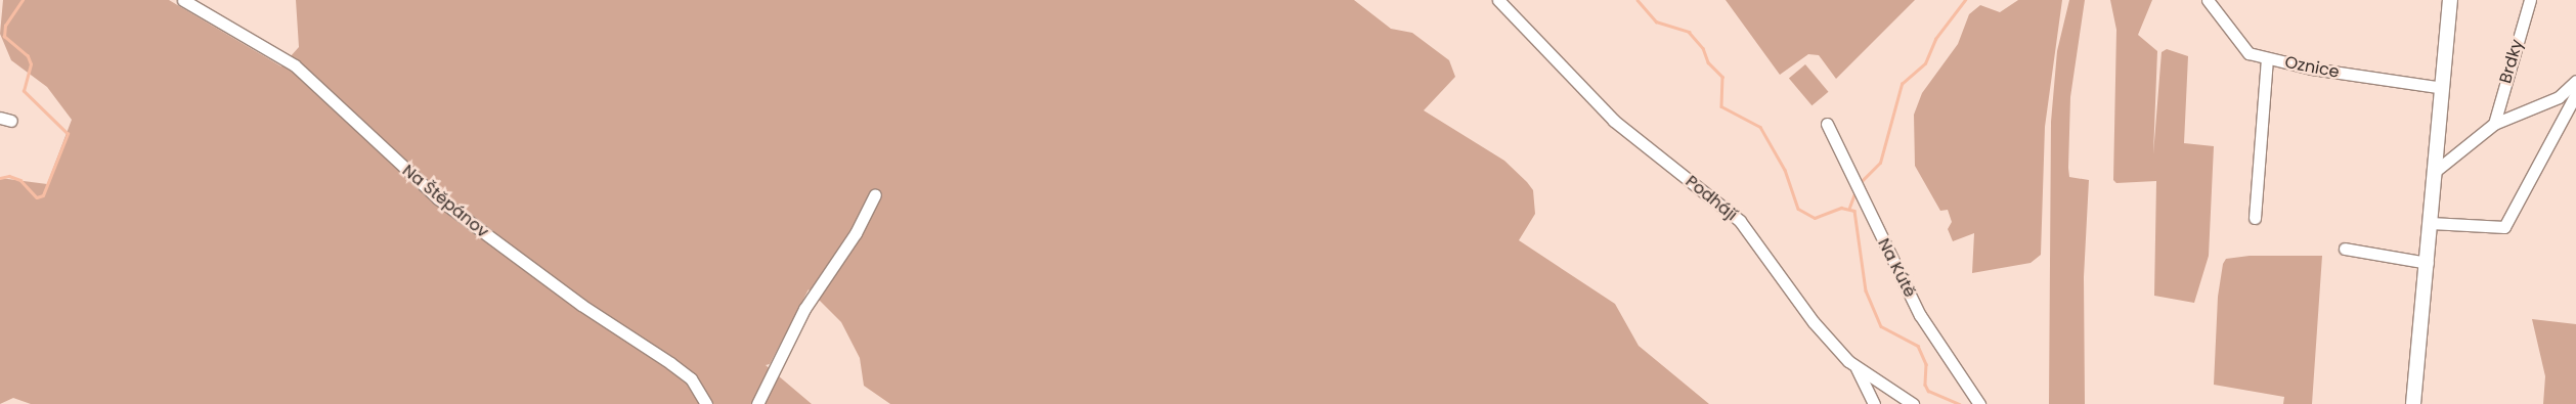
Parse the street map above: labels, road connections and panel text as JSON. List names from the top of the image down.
{
  "streets": {
    "street": [
      "Brdky",
      "Oznice",
      "Podhájí",
      "Na Štěpánov",
      "Na Kútě"
    ]
  }
}
